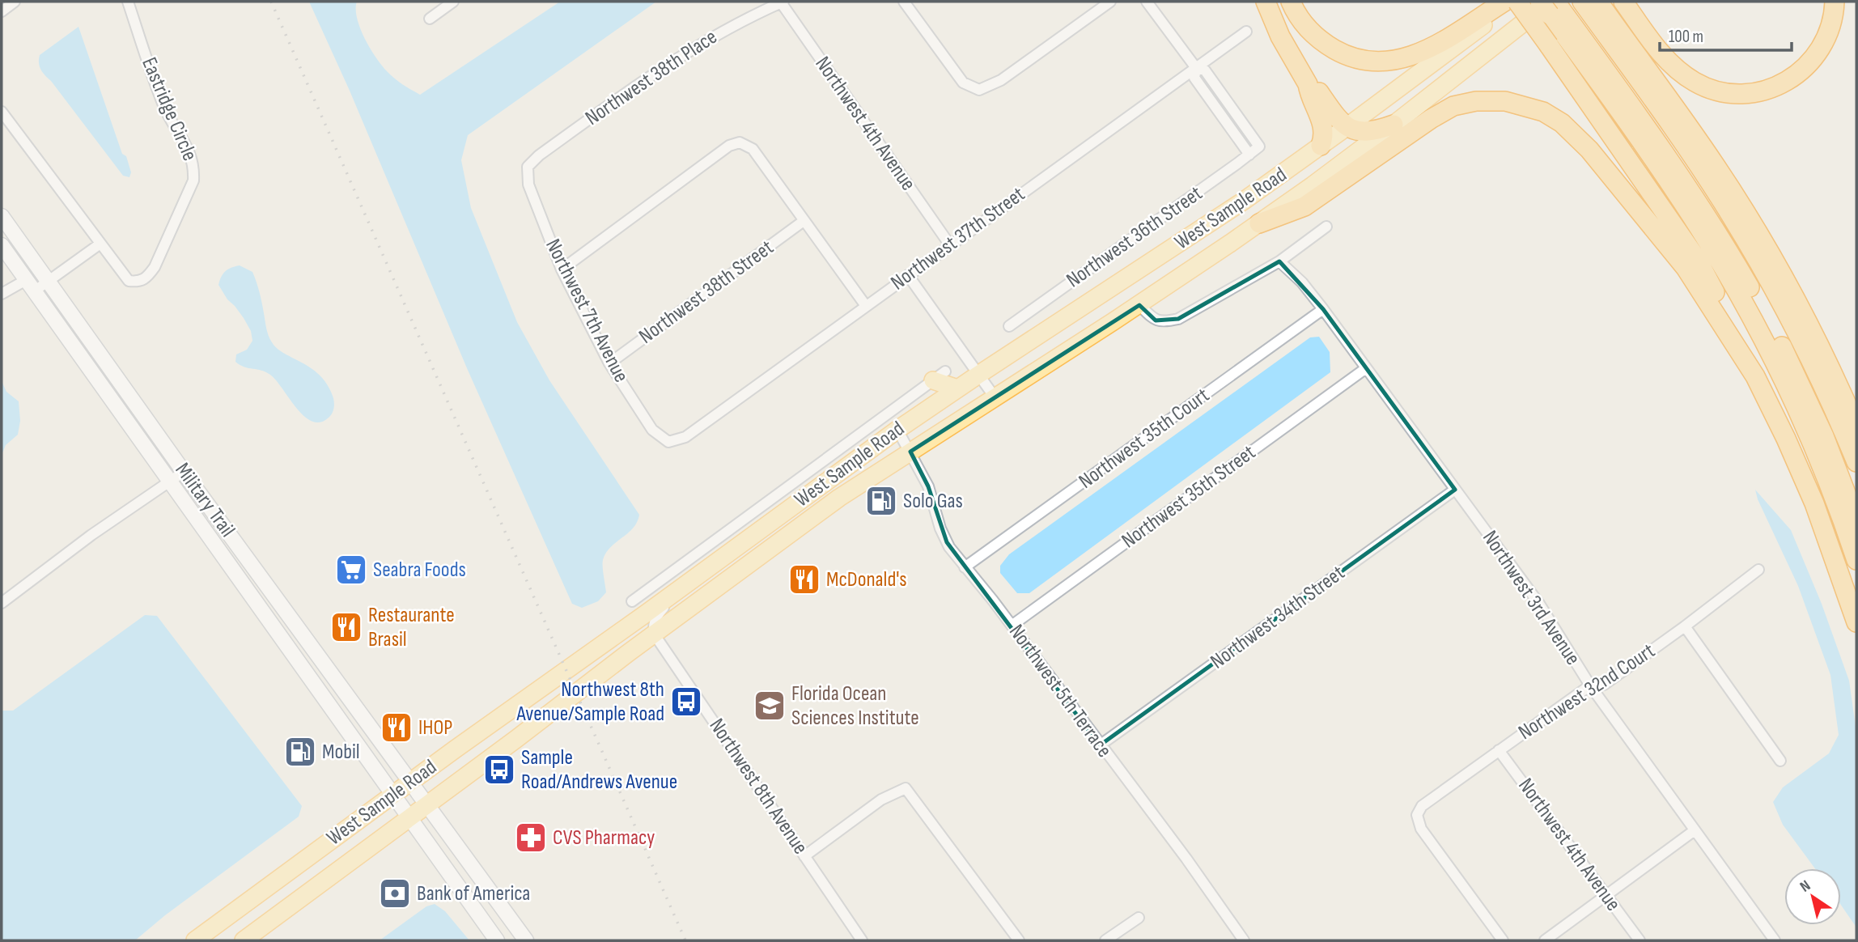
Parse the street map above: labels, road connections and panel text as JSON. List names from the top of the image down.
{
  "streets": {
    "main road": ["West Sample Road"],
    "street": [
      "Northwest 38th Place",
      "Eastridge Circle",
      "Northwest 4th Avenue",
      "Northwest 36th Street",
      "Northwest 37th Street",
      "Northwest 38th Street",
      "Northwest 7th Avenue",
      "Northwest 35th Court",
      "Northwest 35th Street",
      "Military Trail",
      "Northwest 3rd Avenue",
      "Northwest 34th Street",
      "Northwest 5th Terrace",
      "Northwest 32nd Court",
      "Northwest 8th Avenue"
    ]
  },
  "crossings": [
    ["Northwest 38th Place", "Northwest 4th Avenue"],
    ["Northwest 38th Place", "Northwest 7th Avenue"],
    ["Northwest 4th Avenue", "Northwest 37th Street"],
    ["Northwest 4th Avenue", "Northwest 32nd Court"],
    ["West Sample Road", "Military Trail"],
    ["West Sample Road", "Northwest 5th Terrace"],
    ["West Sample Road", "Northwest 8th Avenue"],
    ["Northwest 36th Street", "Northwest 37th Street"],
    ["Northwest 37th Street", "Northwest 7th Avenue"],
    ["Northwest 38th Street", "Northwest 7th Avenue"],
    ["Northwest 35th Court", "Northwest 3rd Avenue"],
    ["Northwest 35th Court", "Northwest 5th Terrace"],
    ["Northwest 35th Street", "Northwest 3rd Avenue"],
    ["Northwest 35th Street", "Northwest 5th Terrace"],
    ["Northwest 3rd Avenue", "Northwest 34th Street"],
    ["Northwest 3rd Avenue", "Northwest 32nd Court"],
    ["Northwest 34th Street", "Northwest 5th Terrace"]
  ],
  "places": {
    "fuel station": ["Solo Gas", "Mobil"],
    "supermarket": ["Seabra Foods"],
    "restaurant": ["McDonald's", "Restaurante Brasil", "IHOP"],
    "bus stop": ["Northwest 8th Avenue/Sample Road", "Sample Road/Andrews Avenue"],
    "school or university": ["Florida Ocean Sciences Institute"],
    "pharmacy": ["CVS Pharmacy"],
    "bank": ["Bank of America"]
  },
  "scale_bar": "100 m",
  "north": "top left"
}
